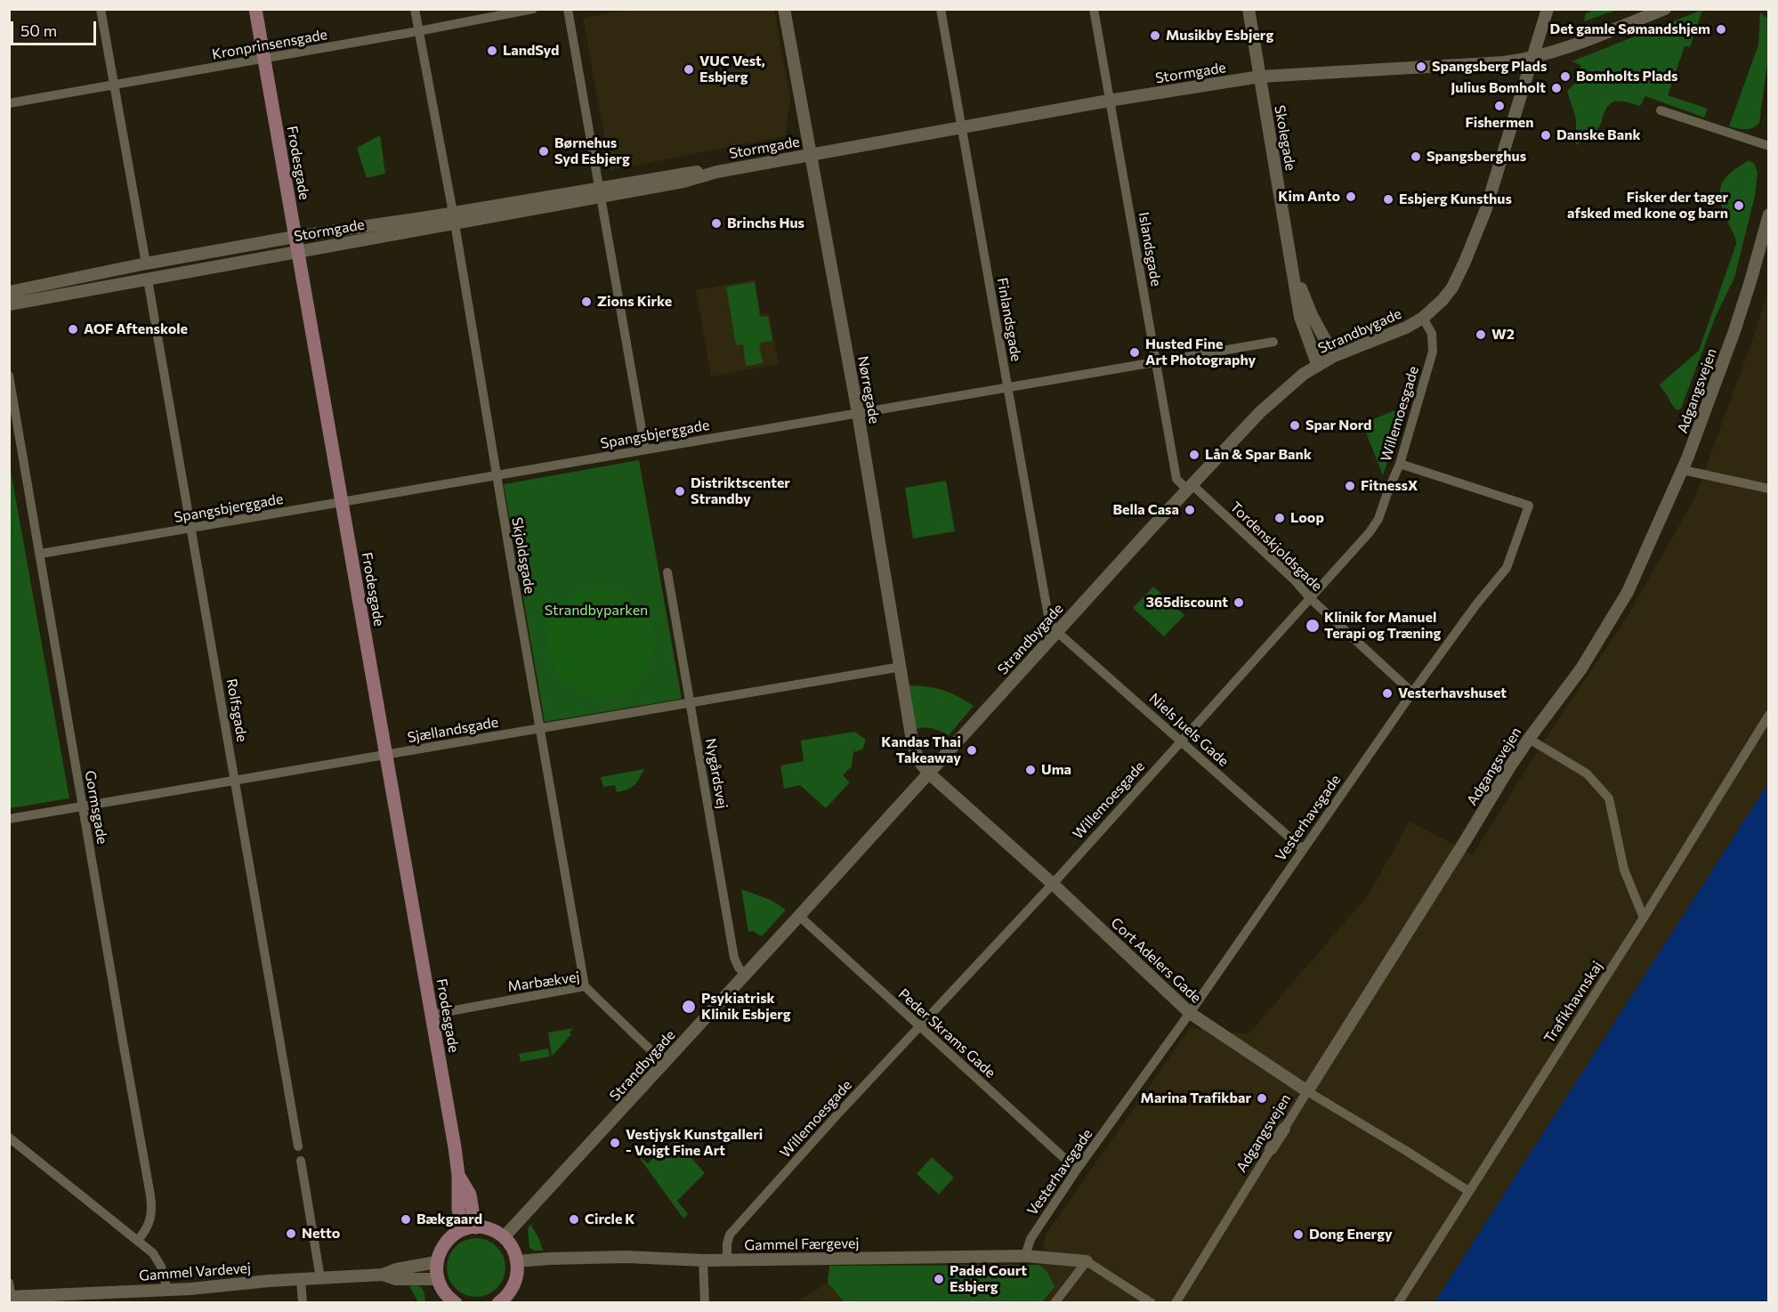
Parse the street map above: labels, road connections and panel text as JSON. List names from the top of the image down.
{
  "streets": {
    "main road": ["Frodesgade"],
    "street": [
      "Kronprinsensgade",
      "Stormgade",
      "Skolegade",
      "Islandsgade",
      "Finlandsgade",
      "Strandbygade",
      "Nørregade",
      "Adgangsvejen",
      "Willemoesgade",
      "Spangsbjerggade",
      "Tordenskjoldsgade",
      "Skjoldsgade",
      "Rolfsgade",
      "Sjællandsgade",
      "Niels Juels Gade",
      "Nygårdsvej",
      "Gormsgade",
      "Vesterhavsgade",
      "Cort Adelers Gade",
      "Marbækvej",
      "Trafikhavnskaj",
      "Peder Skrams Gade",
      "Gammel Færgevej",
      "Gammel Vardevej"
    ]
  },
  "crossings": [
    ["Kronprinsensgade", "Frodesgade"],
    ["Kronprinsensgade", "Skjoldsgade"],
    ["Stormgade", "Skolegade"],
    ["Stormgade", "Frodesgade"],
    ["Stormgade", "Islandsgade"],
    ["Stormgade", "Finlandsgade"],
    ["Stormgade", "Strandbygade"],
    ["Stormgade", "Nørregade"],
    ["Stormgade", "Skjoldsgade"],
    ["Stormgade", "Rolfsgade"],
    ["Skolegade", "Strandbygade"],
    ["Frodesgade", "Spangsbjerggade"],
    ["Frodesgade", "Sjællandsgade"],
    ["Frodesgade", "Marbækvej"],
    ["Islandsgade", "Strandbygade"],
    ["Islandsgade", "Spangsbjerggade"],
    ["Islandsgade", "Tordenskjoldsgade"],
    ["Finlandsgade", "Strandbygade"],
    ["Finlandsgade", "Spangsbjerggade"],
    ["Finlandsgade", "Niels Juels Gade"],
    ["Strandbygade", "Nørregade"],
    ["Strandbygade", "Willemoesgade"],
    ["Strandbygade", "Tordenskjoldsgade"],
    ["Strandbygade", "Niels Juels Gade"],
    ["Strandbygade", "Nygårdsvej"],
    ["Strandbygade", "Cort Adelers Gade"],
    ["Strandbygade", "Marbækvej"],
    ["Strandbygade", "Peder Skrams Gade"],
    ["Nørregade", "Spangsbjerggade"],
    ["Nørregade", "Sjællandsgade"],
    ["Nørregade", "Cort Adelers Gade"],
    ["Adgangsvejen", "Cort Adelers Gade"],
    ["Willemoesgade", "Tordenskjoldsgade"],
    ["Willemoesgade", "Niels Juels Gade"],
    ["Willemoesgade", "Vesterhavsgade"],
    ["Willemoesgade", "Cort Adelers Gade"],
    ["Willemoesgade", "Peder Skrams Gade"],
    ["Willemoesgade", "Gammel Færgevej"],
    ["Spangsbjerggade", "Skjoldsgade"],
    ["Spangsbjerggade", "Rolfsgade"],
    ["Spangsbjerggade", "Gormsgade"],
    ["Tordenskjoldsgade", "Vesterhavsgade"],
    ["Skjoldsgade", "Sjællandsgade"],
    ["Skjoldsgade", "Marbækvej"],
    ["Rolfsgade", "Sjællandsgade"],
    ["Sjællandsgade", "Nygårdsvej"],
    ["Sjællandsgade", "Gormsgade"],
    ["Niels Juels Gade", "Vesterhavsgade"],
    ["Vesterhavsgade", "Cort Adelers Gade"],
    ["Vesterhavsgade", "Peder Skrams Gade"],
    ["Vesterhavsgade", "Gammel Færgevej"],
    ["Cort Adelers Gade", "Trafikhavnskaj"]
  ],
  "parks": ["Strandbyparken"],
  "places": [
    "Det gamle Sømandshjem",
    "Musikby Esbjerg",
    "LandSyd",
    "Spangsberg Plads",
    "VUC Vest, Esbjerg",
    "Bomholts Plads",
    "Julius Bomholt",
    "Fishermen",
    "Danske Bank",
    "Børnehus Syd Esbjerg",
    "Spangsberghus",
    "Kim Anto",
    "Esbjerg Kunsthus",
    "Fisker der tager afsked med kone og barn",
    "Brinchs Hus",
    "Zions Kirke",
    "AOF Aftenskole",
    "W2",
    "Husted Fine Art Photography",
    "Spar Nord",
    "Lån & Spar Bank",
    "FitnessX",
    "Distriktscenter Strandby",
    "Bella Casa",
    "Loop",
    "365discount",
    "Klinik for Manuel Terapi og Træning",
    "Vesterhavshuset",
    "Kandas Thai Takeaway",
    "Uma",
    "Psykiatrisk Klinik Esbjerg",
    "Marina Trafikbar",
    "Vestjysk Kunstgalleri - Voigt Fine Art",
    "Bækgaard",
    "Circle K",
    "Netto",
    "Dong Energy",
    "Padel Court Esbjerg"
  ],
  "scale_bar": "50 m"
}
